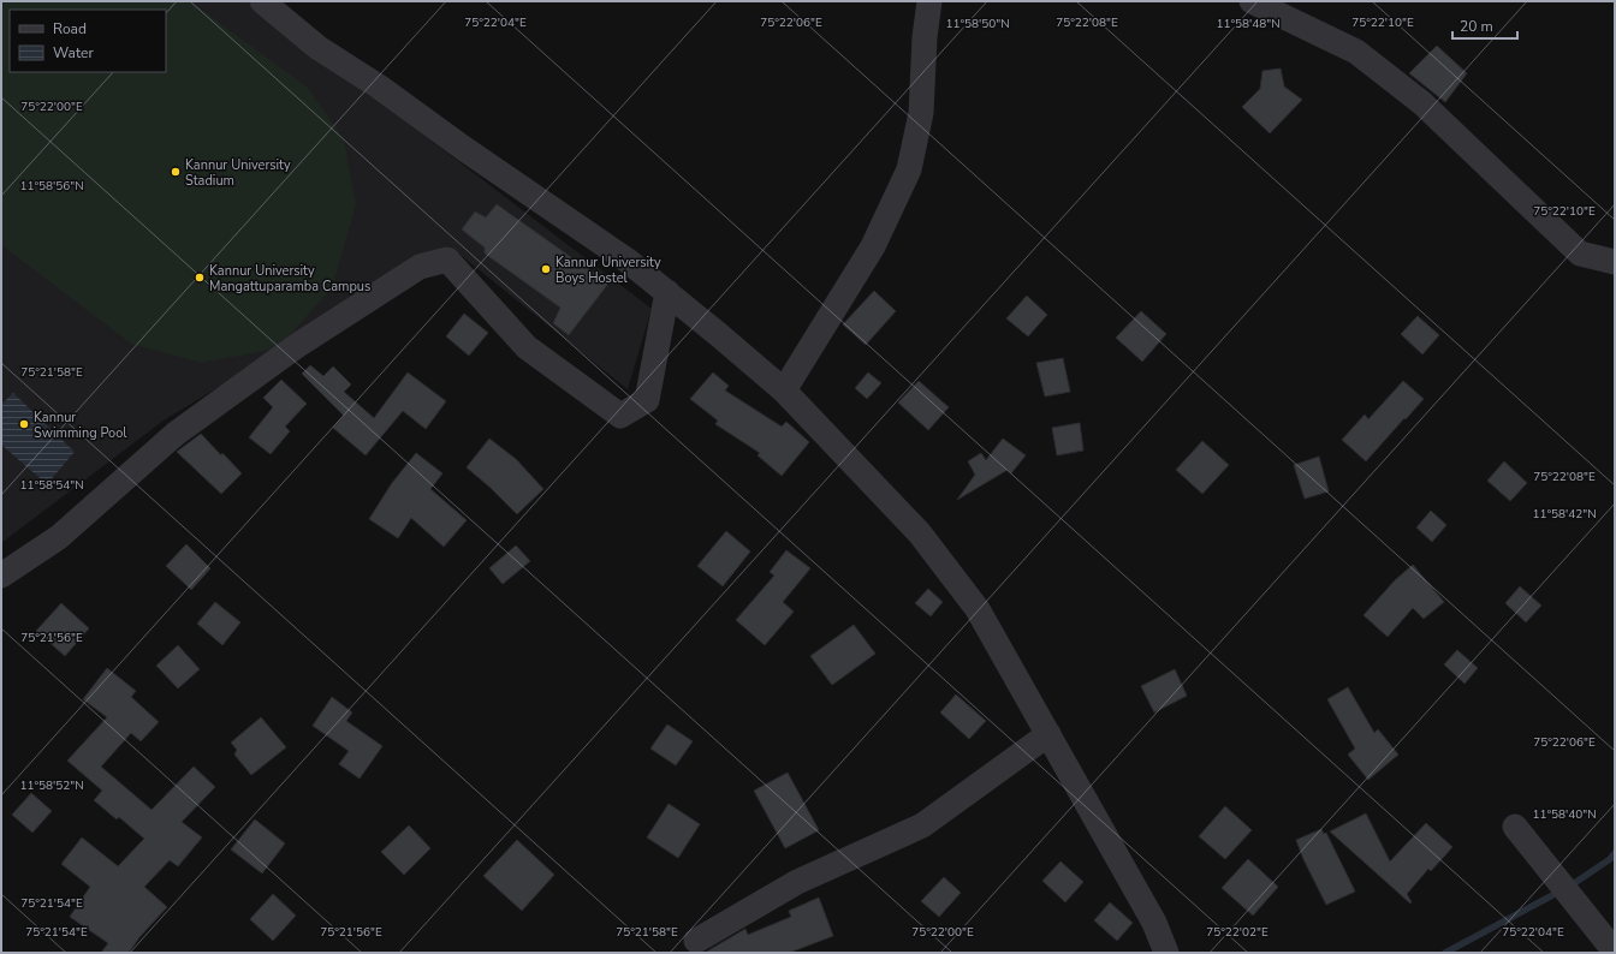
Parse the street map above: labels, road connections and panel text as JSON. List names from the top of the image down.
{
  "places": [
    "Kannur University Stadium",
    "Kannur University Boys Hostel",
    "Kannur University Mangattuparamba Campus",
    "Kannur Swimming Pool"
  ],
  "legend": ["Road", "Water"],
  "scale_bar": "20 m",
  "coordinates": [
    "75°22'04\"E",
    "75°22'06\"E",
    "75°22'08\"E",
    "75°22'10\"E",
    "11°58'50\"N",
    "11°58'48\"N",
    "75°22'00\"E",
    "11°58'56\"N",
    "75°21'58\"E",
    "11°58'54\"N",
    "11°58'42\"N",
    "75°21'56\"E",
    "11°58'52\"N",
    "11°58'40\"N",
    "75°21'54\"E",
    "75°22'02\"E"
  ]
}
